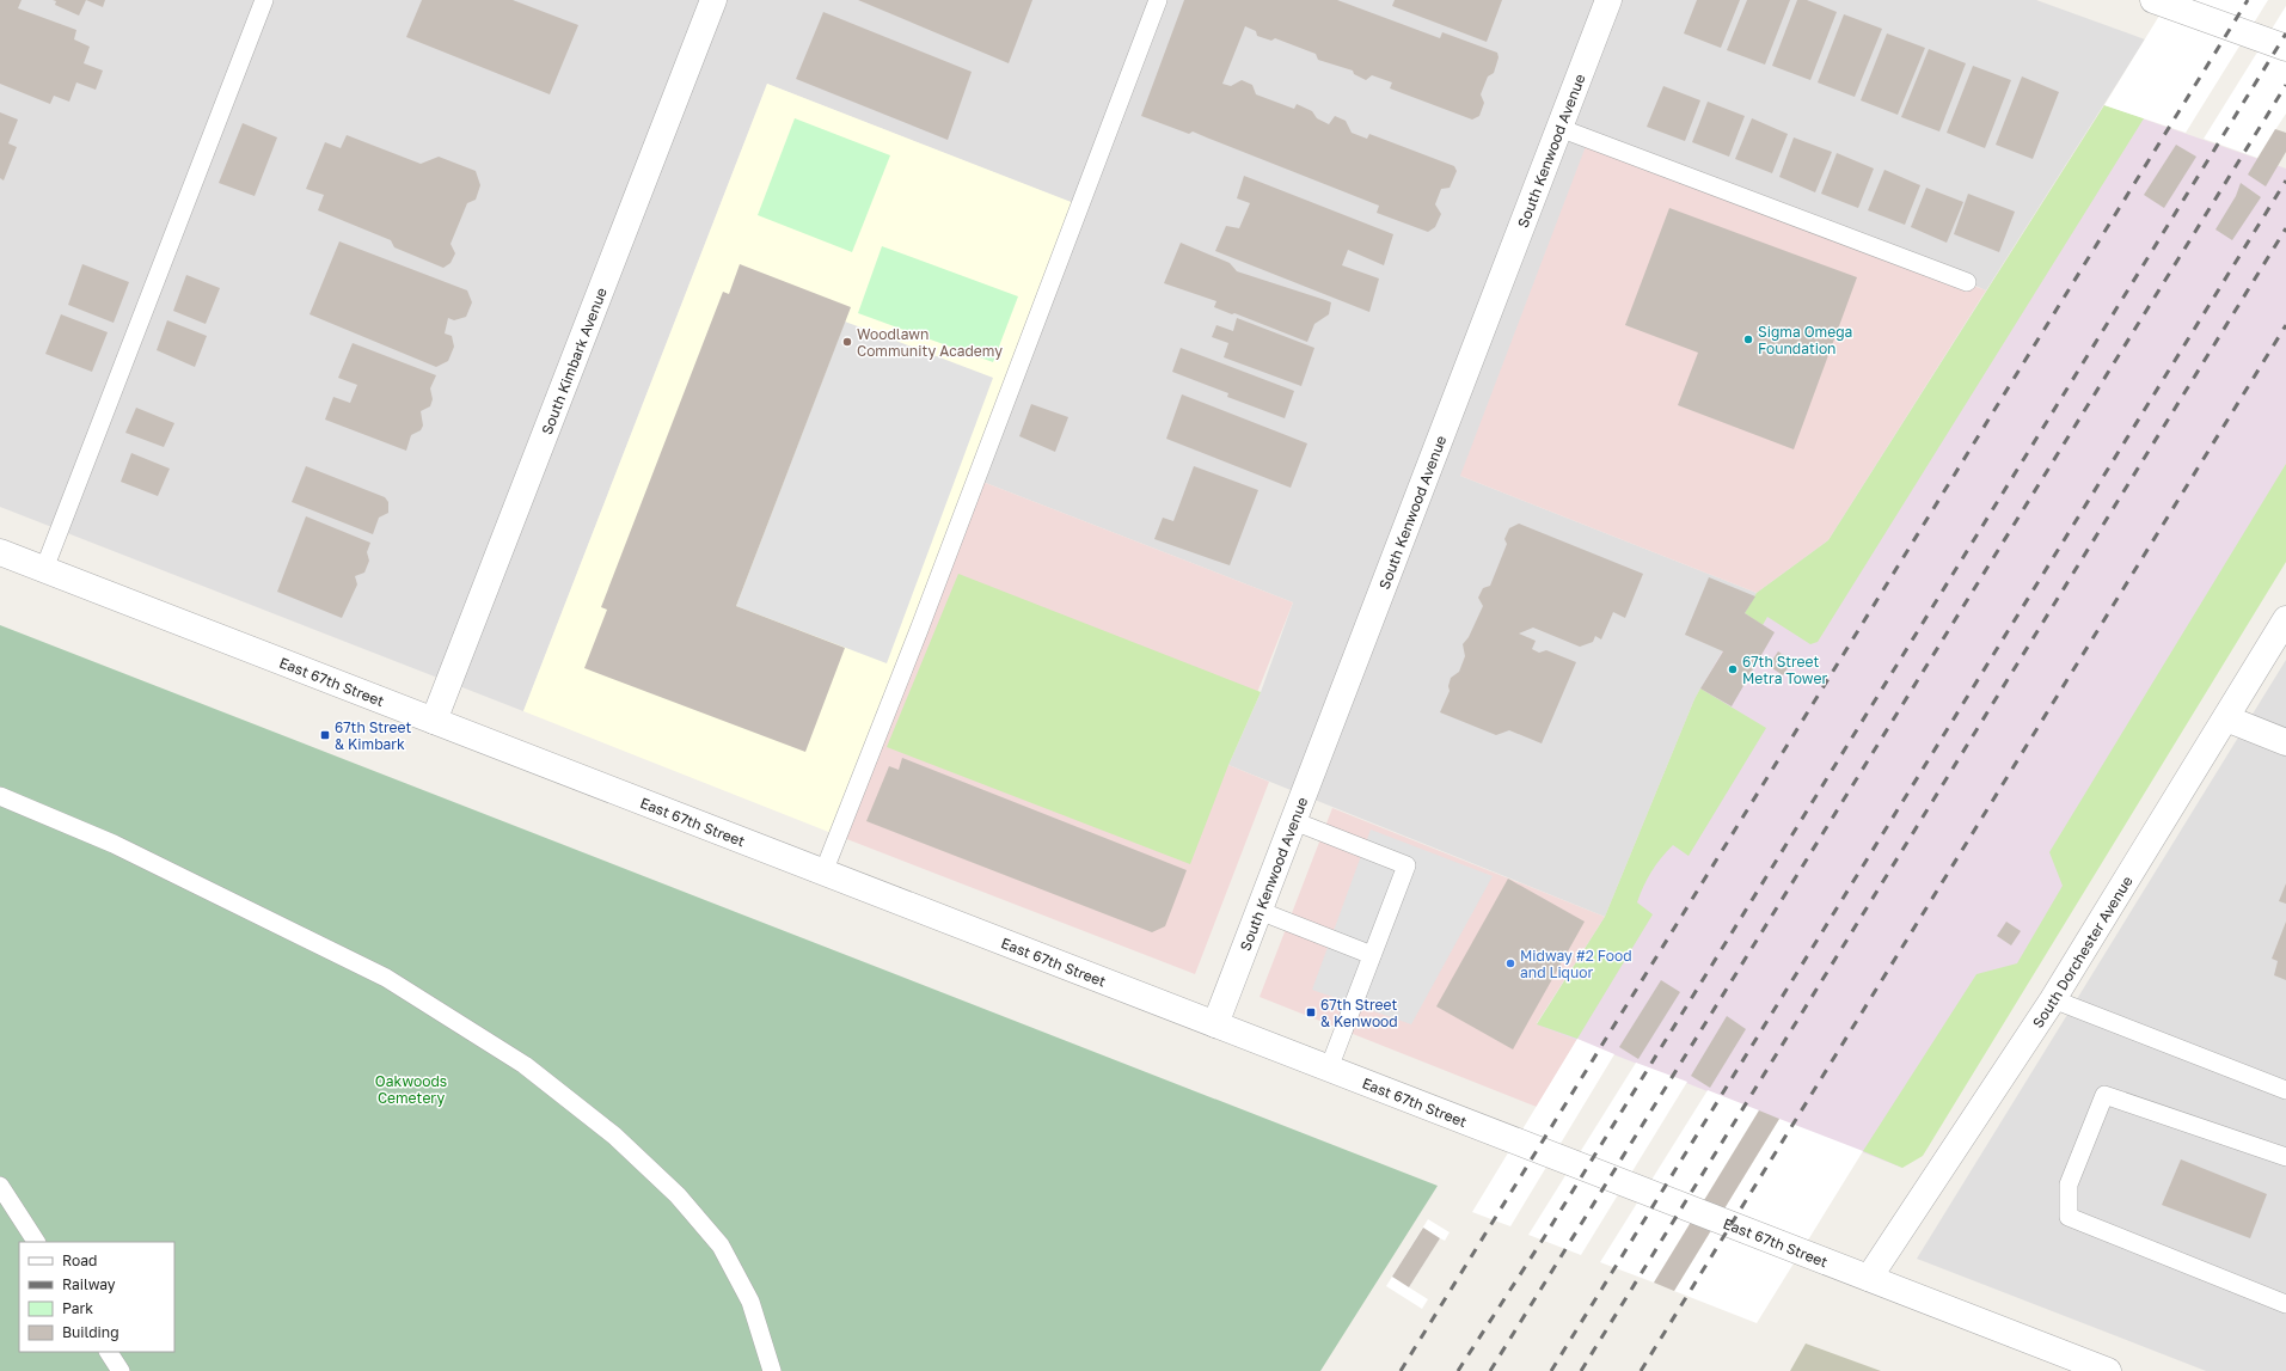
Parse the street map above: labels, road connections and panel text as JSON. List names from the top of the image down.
{
  "streets": {
    "street": [
      "South Kenwood Avenue",
      "South Kimbark Avenue",
      "East 67th Street",
      "South Dorchester Avenue"
    ]
  },
  "crossings": [
    ["South Kenwood Avenue", "East 67th Street"],
    ["South Kimbark Avenue", "East 67th Street"],
    ["East 67th Street", "South Dorchester Avenue"]
  ],
  "parks": ["Oakwoods Cemetery"],
  "places": {
    "other": [
      "Sigma Omega Foundation",
      "Woodlawn Community Academy",
      "67th Street Metra Tower",
      "Midway #2 Food and Liquor"
    ],
    "transit": ["67th Street & Kimbark", "67th Street & Kenwood"]
  },
  "legend": [
    "Road",
    "Railway",
    "Park",
    "Building"
  ]
}
